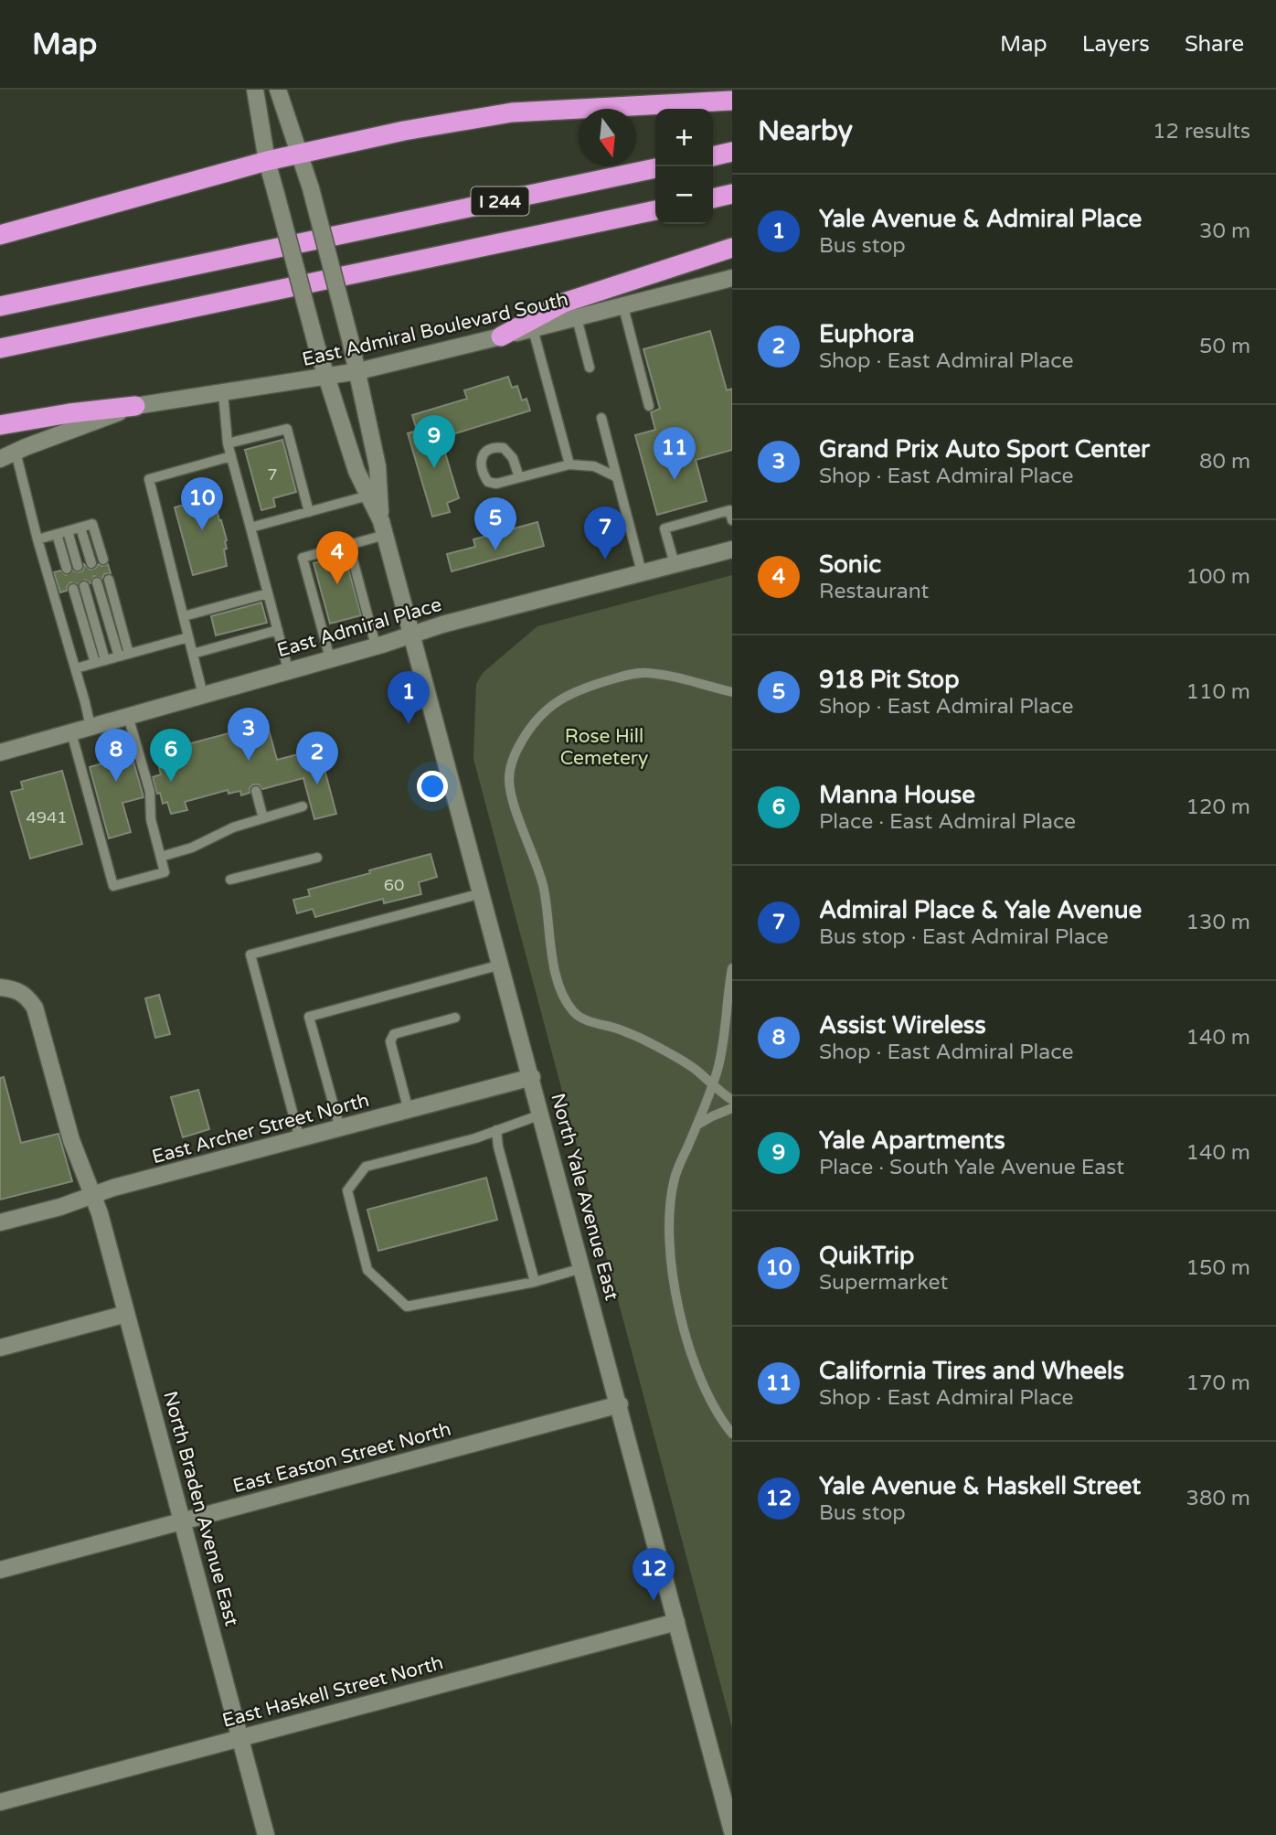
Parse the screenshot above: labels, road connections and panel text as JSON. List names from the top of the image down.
{
  "streets": {
    "highway": ["I 244"],
    "main road": [
      "East Admiral Boulevard South",
      "East Admiral Place",
      "East Archer Street North",
      "North Yale Avenue East",
      "East Easton Street North",
      "North Braden Avenue East",
      "East Haskell Street North"
    ]
  },
  "crossings": [
    ["East Admiral Place", "North Yale Avenue East"],
    ["East Archer Street North", "North Yale Avenue East"],
    ["East Archer Street North", "North Braden Avenue East"],
    ["North Yale Avenue East", "East Easton Street North"],
    ["North Yale Avenue East", "East Haskell Street North"],
    ["East Easton Street North", "North Braden Avenue East"],
    ["North Braden Avenue East", "East Haskell Street North"]
  ],
  "parks": ["Rose Hill Cemetery"],
  "house_numbers": ["7", "4941", "60"],
  "north": "bottom",
  "page": {
    "header": "Map",
    "nav": ["Map", "Layers", "Share"],
    "heading": ["Nearby", "12 results"],
    "map_buttons": ["+", "−"],
    "list": [
      {
        "mark": "1",
        "name": "Yale Avenue & Admiral Place",
        "note": "Bus stop",
        "value": "30 m"
      },
      {
        "mark": "2",
        "name": "Euphora",
        "note": "Shop · East Admiral Place",
        "value": "50 m"
      },
      {
        "mark": "3",
        "name": "Grand Prix Auto Sport Center",
        "note": "Shop · East Admiral Place",
        "value": "80 m"
      },
      {
        "mark": "4",
        "name": "Sonic",
        "note": "Restaurant",
        "value": "100 m"
      },
      {
        "mark": "5",
        "name": "918 Pit Stop",
        "note": "Shop · East Admiral Place",
        "value": "110 m"
      },
      {
        "mark": "6",
        "name": "Manna House",
        "note": "Place · East Admiral Place",
        "value": "120 m"
      },
      {
        "mark": "7",
        "name": "Admiral Place & Yale Avenue",
        "note": "Bus stop · East Admiral Place",
        "value": "130 m"
      },
      {
        "mark": "8",
        "name": "Assist Wireless",
        "note": "Shop · East Admiral Place",
        "value": "140 m"
      },
      {
        "mark": "9",
        "name": "Yale Apartments",
        "note": "Place · South Yale Avenue East",
        "value": "140 m"
      },
      {
        "mark": "10",
        "name": "QuikTrip",
        "note": "Supermarket",
        "value": "150 m"
      },
      {
        "mark": "11",
        "name": "California Tires and Wheels",
        "note": "Shop · East Admiral Place",
        "value": "170 m"
      },
      {
        "mark": "12",
        "name": "Yale Avenue & Haskell Street",
        "note": "Bus stop",
        "value": "380 m"
      }
    ],
    "pins": [
      "9",
      "11",
      "10",
      "5",
      "7",
      "4",
      "1",
      "3",
      "6",
      "8",
      "2",
      "12"
    ]
  }
}
